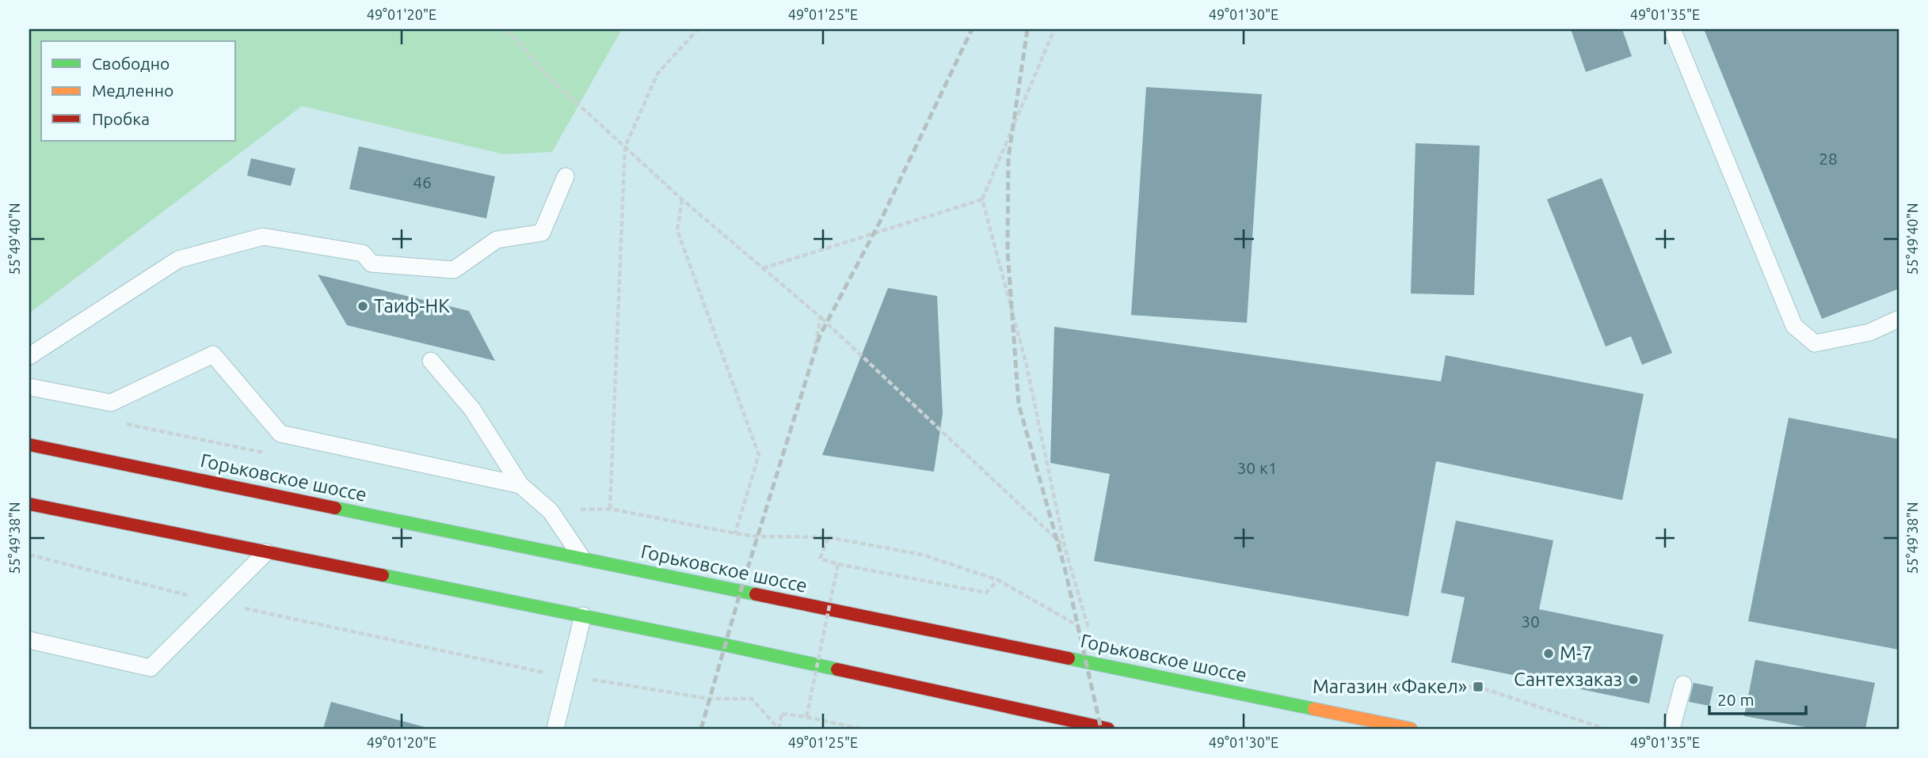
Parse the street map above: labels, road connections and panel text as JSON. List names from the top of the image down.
{
  "streets": {
    "main road": ["Горьковское шоссе"]
  },
  "places": {
    "other": ["Таиф-НК", "М-7", "Сантехзаказ"],
    "transit": ["Магазин «Факел»"]
  },
  "house_numbers": [
    "28",
    "46",
    "30 к1",
    "30"
  ],
  "legend": ["Свободно", "Медленно", "Пробка"],
  "scale_bar": "20 m",
  "coordinates": [
    "49°01'20\"E",
    "49°01'25\"E",
    "49°01'30\"E",
    "49°01'35\"E",
    "55°49'40\"N",
    "55°49'38\"N"
  ]
}
